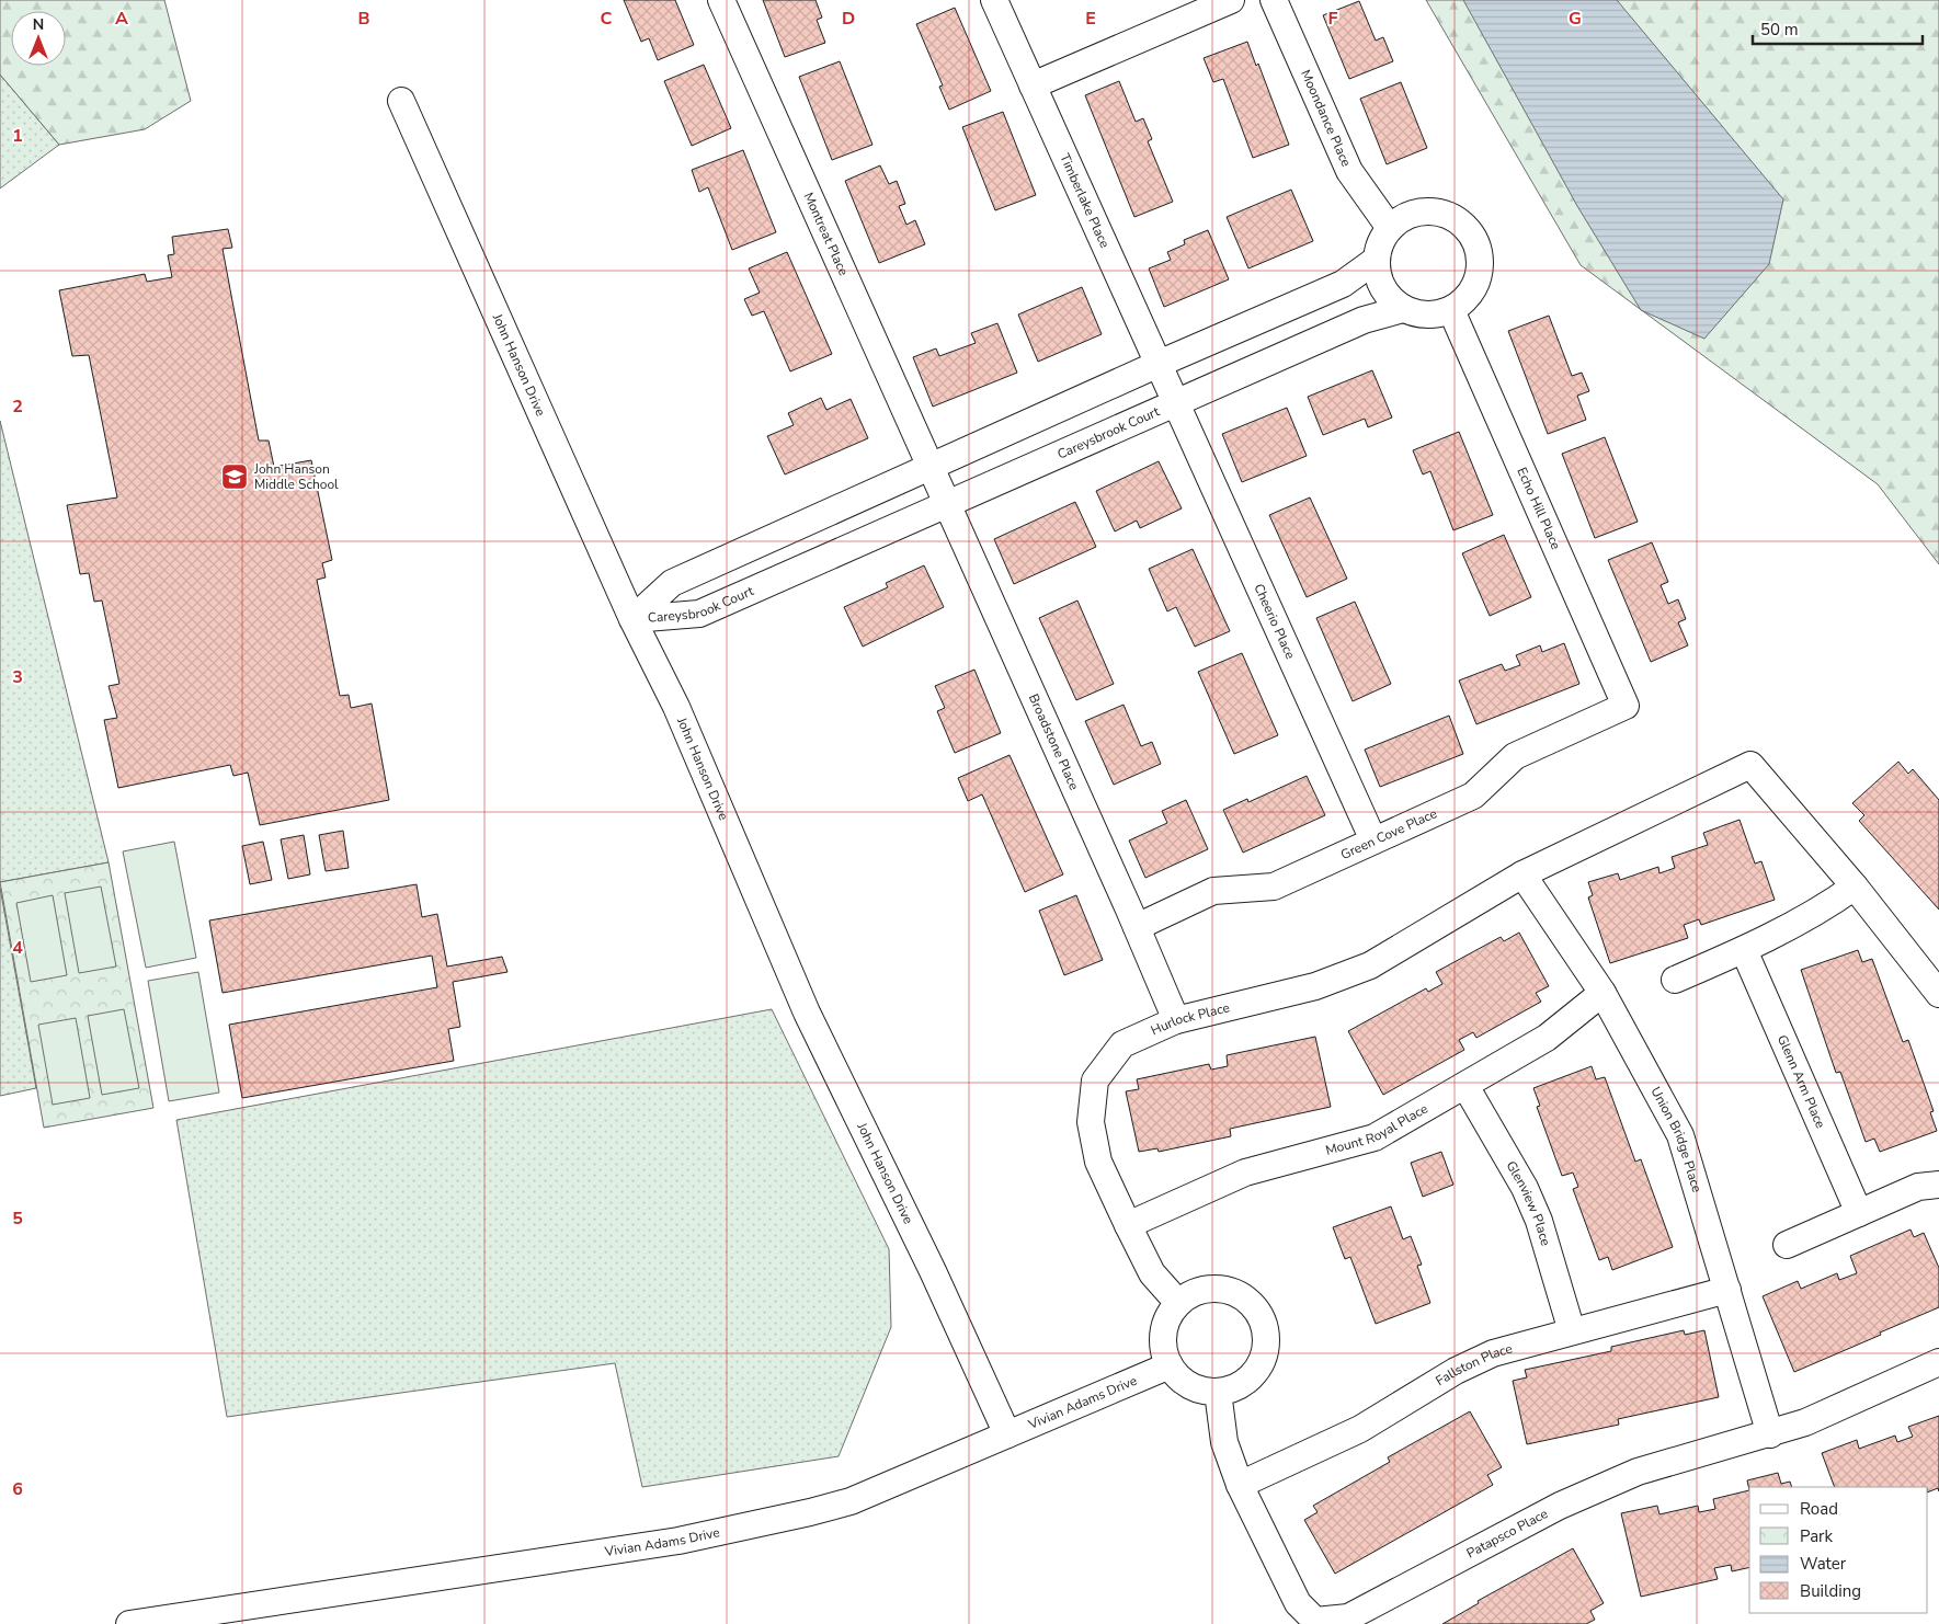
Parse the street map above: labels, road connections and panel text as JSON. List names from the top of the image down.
{
  "streets": {
    "street": [
      "Moondance Place",
      "Timberlake Place",
      "Montreat Place",
      "John Hanson Drive",
      "Careysbrook Court",
      "Echo Hill Place",
      "Cheerio Place",
      "Broadstone Place",
      "Green Cove Place",
      "Hurlock Place",
      "Glenn Arm Place",
      "Mount Royal Place",
      "Union Bridge Place",
      "Glenview Place",
      "Fallston Place",
      "Vivian Adams Drive",
      "Patapsco Place"
    ]
  },
  "crossings": [
    ["Moondance Place", "Careysbrook Court"],
    ["Moondance Place", "Echo Hill Place"],
    ["Timberlake Place", "Careysbrook Court"],
    ["Timberlake Place", "Cheerio Place"],
    ["Montreat Place", "Careysbrook Court"],
    ["Montreat Place", "Broadstone Place"],
    ["John Hanson Drive", "Careysbrook Court"],
    ["John Hanson Drive", "Vivian Adams Drive"],
    ["Careysbrook Court", "Echo Hill Place"],
    ["Careysbrook Court", "Cheerio Place"],
    ["Careysbrook Court", "Broadstone Place"],
    ["Echo Hill Place", "Green Cove Place"],
    ["Cheerio Place", "Green Cove Place"],
    ["Broadstone Place", "Green Cove Place"],
    ["Broadstone Place", "Hurlock Place"],
    ["Hurlock Place", "Mount Royal Place"],
    ["Hurlock Place", "Union Bridge Place"],
    ["Hurlock Place", "Vivian Adams Drive"],
    ["Hurlock Place", "Patapsco Place"],
    ["Mount Royal Place", "Union Bridge Place"],
    ["Mount Royal Place", "Glenview Place"],
    ["Union Bridge Place", "Fallston Place"],
    ["Union Bridge Place", "Patapsco Place"],
    ["Glenview Place", "Fallston Place"],
    ["Fallston Place", "Patapsco Place"],
    ["Vivian Adams Drive", "Patapsco Place"]
  ],
  "places": {
    "school or university": ["John Hanson Middle School"]
  },
  "legend": [
    "Road",
    "Park",
    "Water",
    "Building"
  ],
  "scale_bar": "50 m",
  "north": "top",
  "grid": {
    "columns": [
      "A",
      "B",
      "C",
      "D",
      "E",
      "F",
      "G"
    ],
    "rows": [
      "1",
      "2",
      "3",
      "4",
      "5",
      "6"
    ]
  }
}
